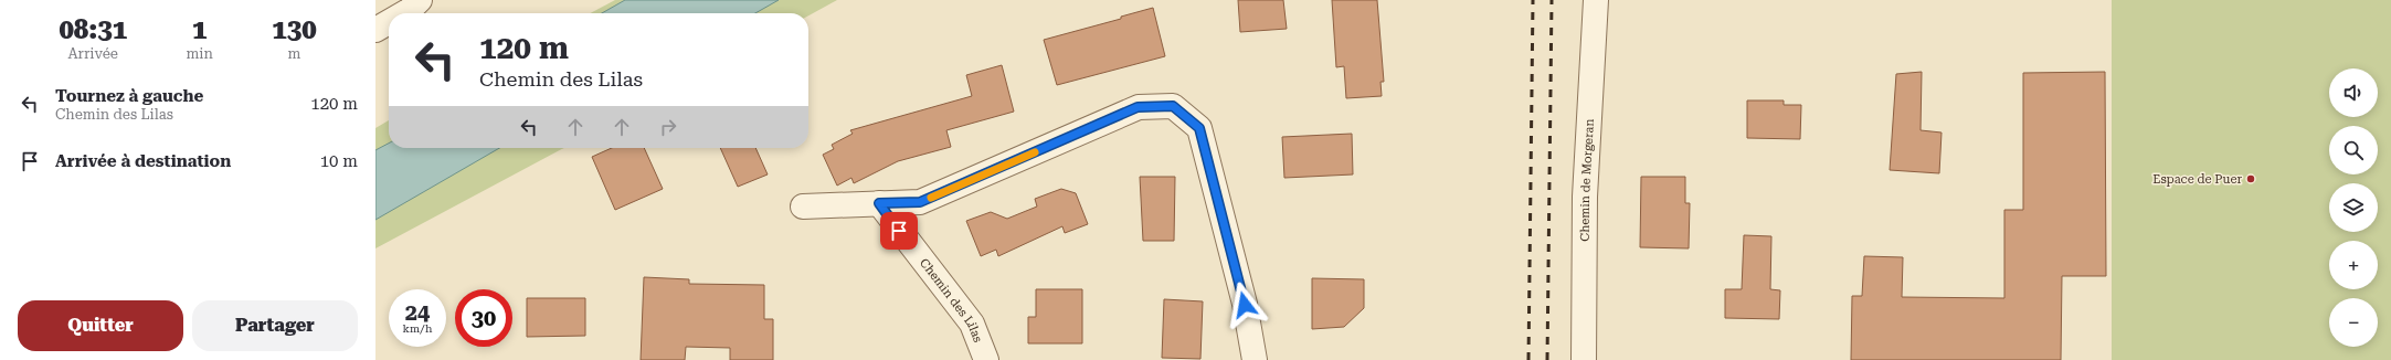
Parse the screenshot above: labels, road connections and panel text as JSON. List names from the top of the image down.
{
  "streets": {
    "street": ["Chemin de Morgeran", "Chemin des Lilas"]
  },
  "places": ["Espace de Puer"],
  "page": {
    "eta": [
      "08:31",
      "Arrivée",
      "1",
      "min",
      "130",
      "m"
    ],
    "turn": ["120 m", "Chemin des Lilas"],
    "map_buttons": ["+", "−"],
    "list": [
      {
        "name": "Tournez à gauche",
        "note": "Chemin des Lilas",
        "value": "120 m"
      },
      {
        "name": "Arrivée à destination",
        "value": "10 m"
      }
    ],
    "speed": "24 km/h",
    "limit": "30",
    "buttons": ["Quitter", "Partager"]
  }
}
